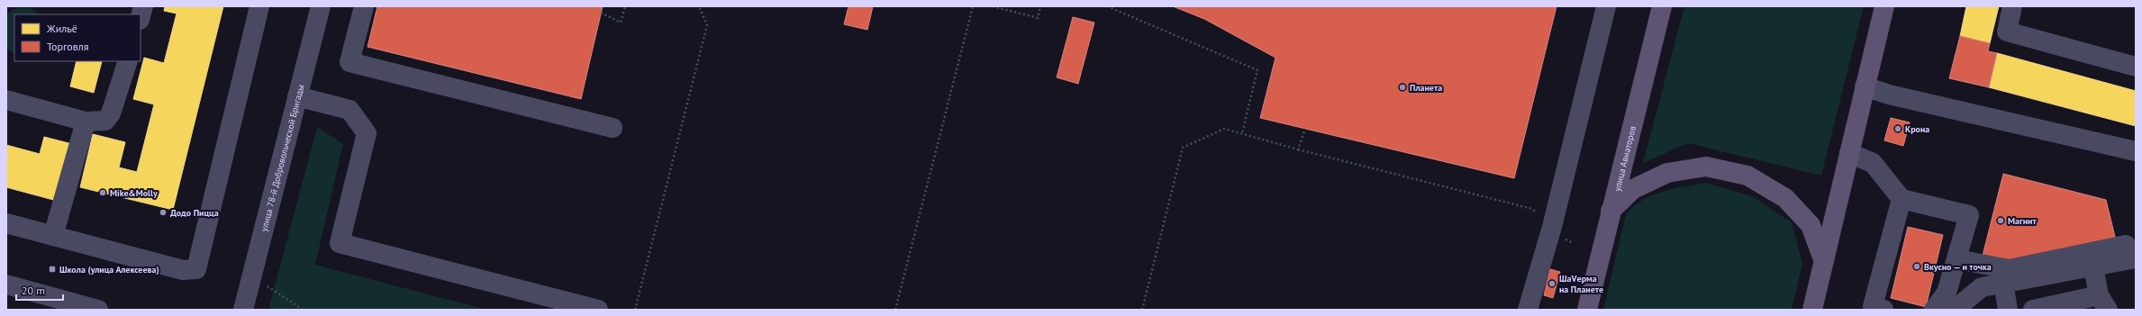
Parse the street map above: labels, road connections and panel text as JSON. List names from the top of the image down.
{
  "streets": {
    "main road": ["улица Авиаторов"],
    "street": ["улица 78-й Добровольческой Бригады"]
  },
  "places": {
    "other": [
      "Планета",
      "Крона",
      "Mike&Molly",
      "Додо Пицца",
      "Магнит",
      "Вкусно — и точка",
      "ШаVерма на Планете"
    ],
    "transit": ["Школа (улица Алексеева)"]
  },
  "legend": ["Жильё", "Торговля"],
  "scale_bar": "20 m"
}
